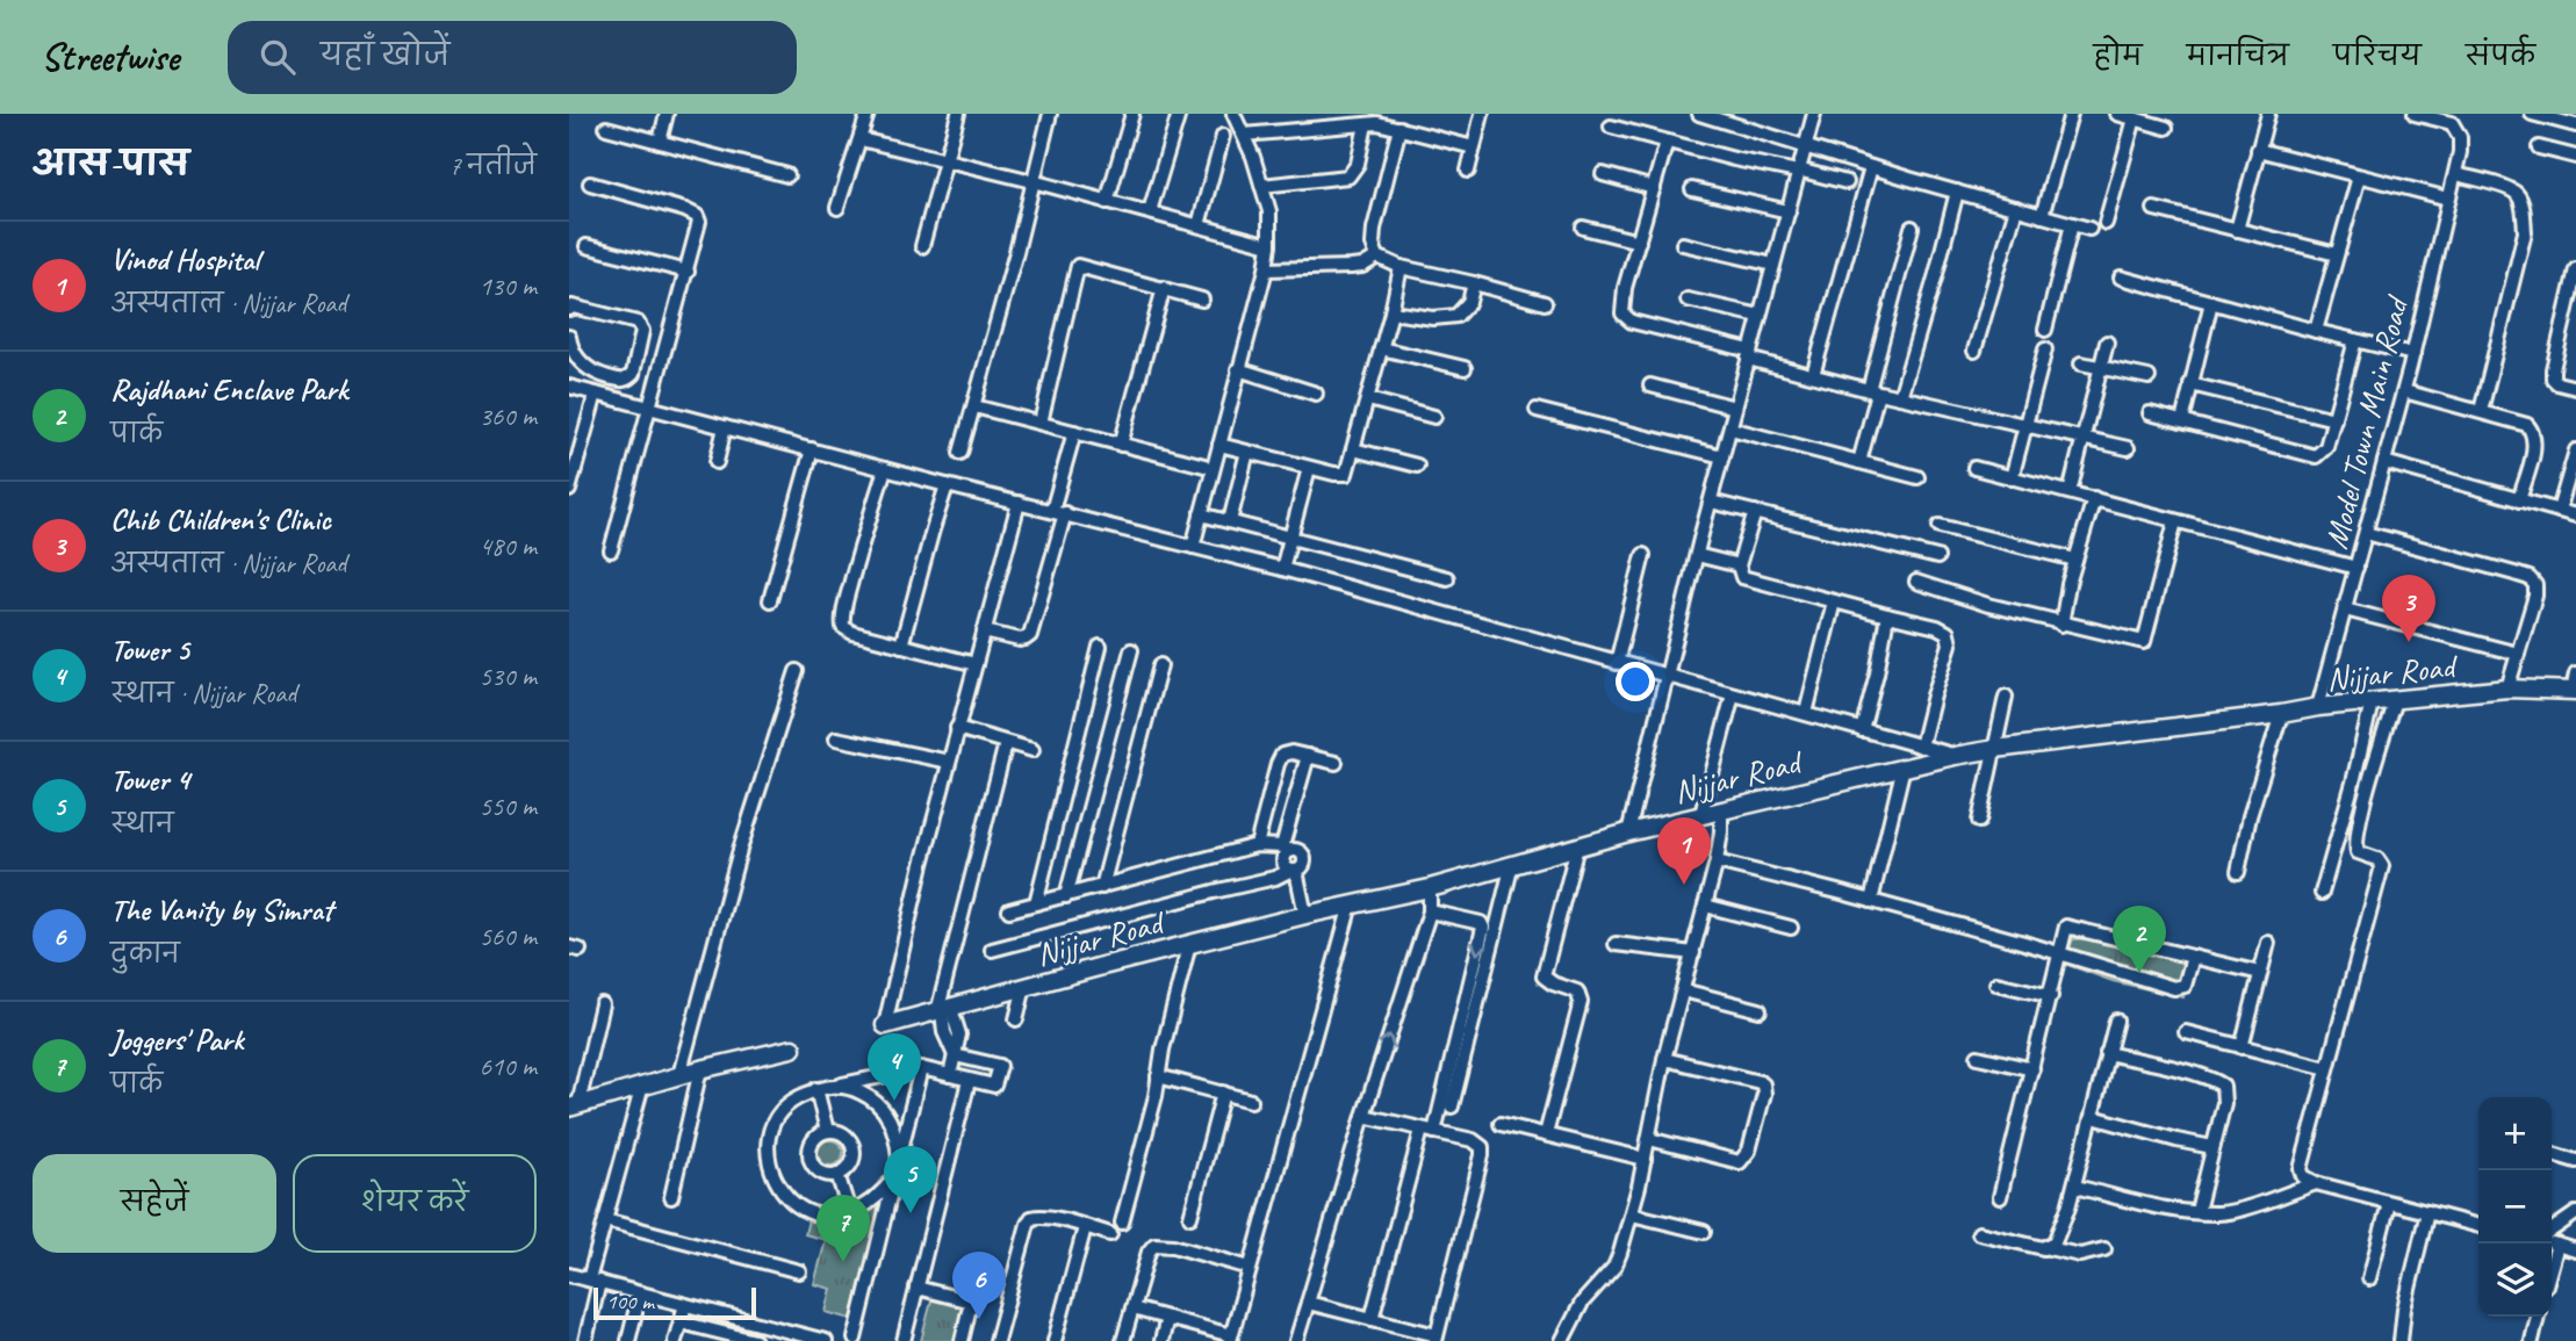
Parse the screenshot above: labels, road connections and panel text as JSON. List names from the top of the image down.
{
  "streets": {
    "street": ["Model Town Main Road", "Nijjar Road"]
  },
  "crossings": [
    ["Model Town Main Road", "Nijjar Road"]
  ],
  "scale_bar": "100 m",
  "page": {
    "header": "Streetwise",
    "search": "यहाँ खोजें",
    "nav": [
      "होम",
      "मानचित्र",
      "परिचय",
      "संपर्क"
    ],
    "heading": ["आस-पास", "7 नतीजे"],
    "list": [
      {
        "mark": "1",
        "name": "Vinod Hospital",
        "note": "अस्पताल · Nijjar Road",
        "value": "130 m"
      },
      {
        "mark": "2",
        "name": "Rajdhani Enclave Park",
        "note": "पार्क",
        "value": "360 m"
      },
      {
        "mark": "3",
        "name": "Chib Children's Clinic",
        "note": "अस्पताल · Nijjar Road",
        "value": "480 m"
      },
      {
        "mark": "4",
        "name": "Tower 5",
        "note": "स्थान · Nijjar Road",
        "value": "530 m"
      },
      {
        "mark": "5",
        "name": "Tower 4",
        "note": "स्थान",
        "value": "550 m"
      },
      {
        "mark": "6",
        "name": "The Vanity by Simrat",
        "note": "दुकान",
        "value": "560 m"
      },
      {
        "mark": "7",
        "name": "Joggers' Park",
        "note": "पार्क",
        "value": "610 m"
      }
    ],
    "pins": [
      "3",
      "1",
      "2",
      "4",
      "5",
      "7",
      "6"
    ],
    "map_buttons": ["+", "−"],
    "buttons": ["सहेजें", "शेयर करें"],
    "scale": "100 m"
  }
}
